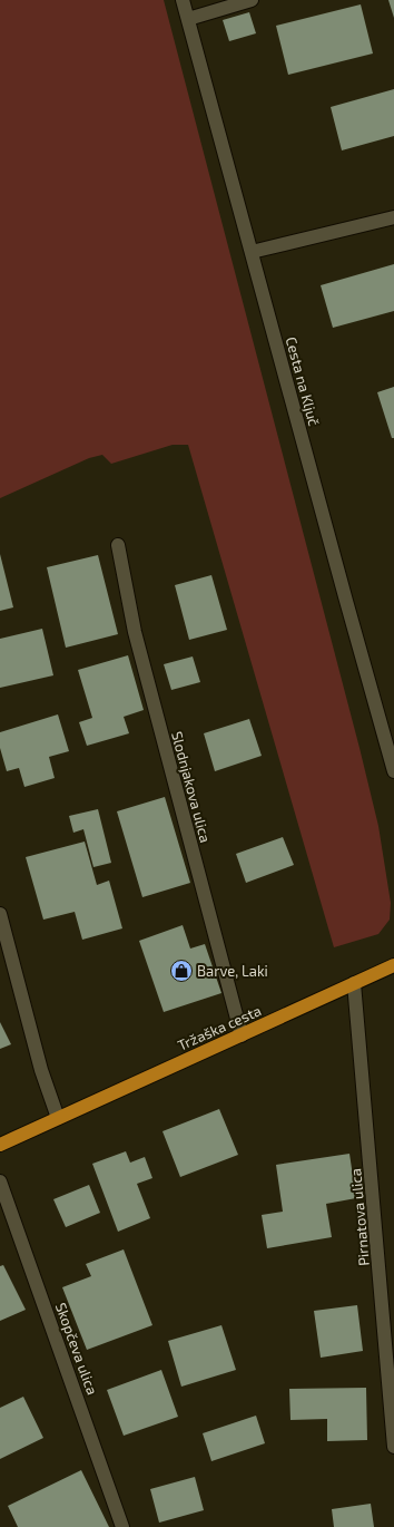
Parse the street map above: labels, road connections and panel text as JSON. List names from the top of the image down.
{
  "streets": {
    "main road": ["Tržaška cesta"],
    "street": [
      "Cesta na Ključ",
      "Slodnjakova ulica",
      "Pirnatova ulica",
      "Skopčeva ulica"
    ]
  },
  "crossings": [
    ["Slodnjakova ulica", "Tržaška cesta"],
    ["Tržaška cesta", "Pirnatova ulica"]
  ],
  "places": {
    "shop": ["Barve, Laki"]
  }
}
